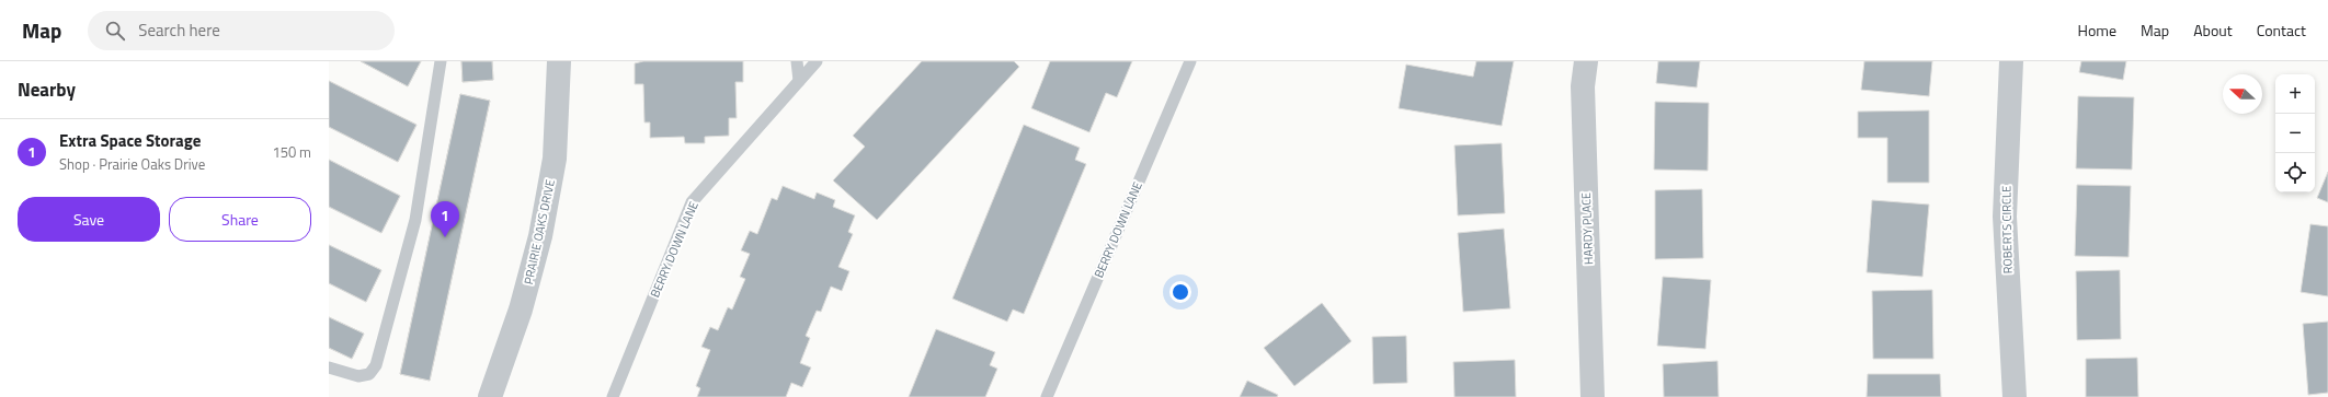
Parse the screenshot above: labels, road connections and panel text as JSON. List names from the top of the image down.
{
  "streets": {
    "street": ["HARDY PLACE", "ROBERTS CIRCLE", "PRAIRIE OAKS DRIVE"],
    "lane": ["BERRY DOWN LANE"]
  },
  "north": "left",
  "page": {
    "header": "Map",
    "search": "Search here",
    "nav": [
      "Home",
      "Map",
      "About",
      "Contact"
    ],
    "heading": "Nearby",
    "map_buttons": ["+", "−"],
    "list": [
      {
        "mark": "1",
        "name": "Extra Space Storage",
        "note": "Shop · Prairie Oaks Drive",
        "value": "150 m"
      }
    ],
    "buttons": ["Save", "Share"],
    "pins": "1"
  }
}
